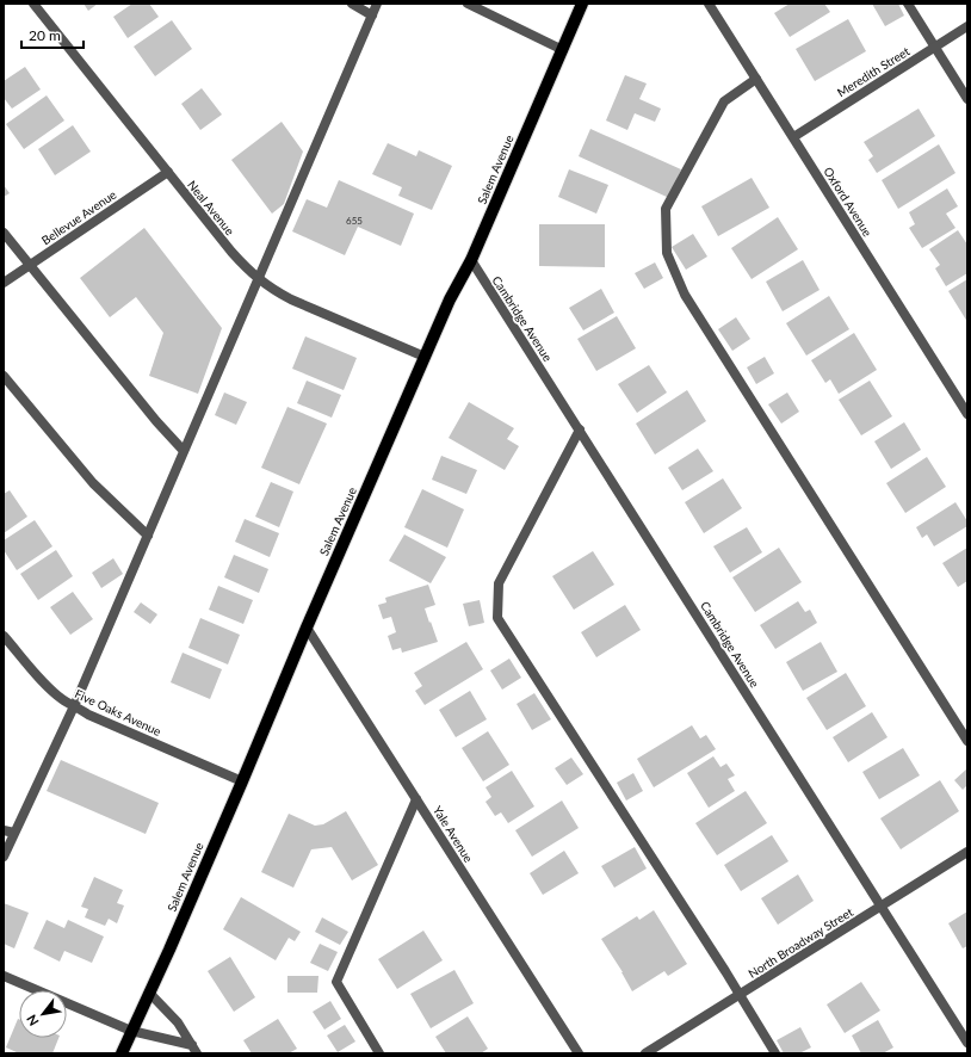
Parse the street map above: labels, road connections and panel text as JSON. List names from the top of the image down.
{
  "streets": {
    "main road": ["Salem Avenue"],
    "street": [
      "Meredith Street",
      "Oxford Avenue",
      "Neal Avenue",
      "Bellevue Avenue",
      "Cambridge Avenue",
      "Five Oaks Avenue",
      "Yale Avenue",
      "North Broadway Street"
    ]
  },
  "crossings": [
    ["Meredith Street", "Oxford Avenue"],
    ["Salem Avenue", "Neal Avenue"],
    ["Salem Avenue", "Cambridge Avenue"],
    ["Salem Avenue", "Five Oaks Avenue"],
    ["Salem Avenue", "Yale Avenue"],
    ["Neal Avenue", "Bellevue Avenue"],
    ["Cambridge Avenue", "North Broadway Street"]
  ],
  "house_numbers": ["655"],
  "scale_bar": "20 m",
  "north": "bottom left"
}
